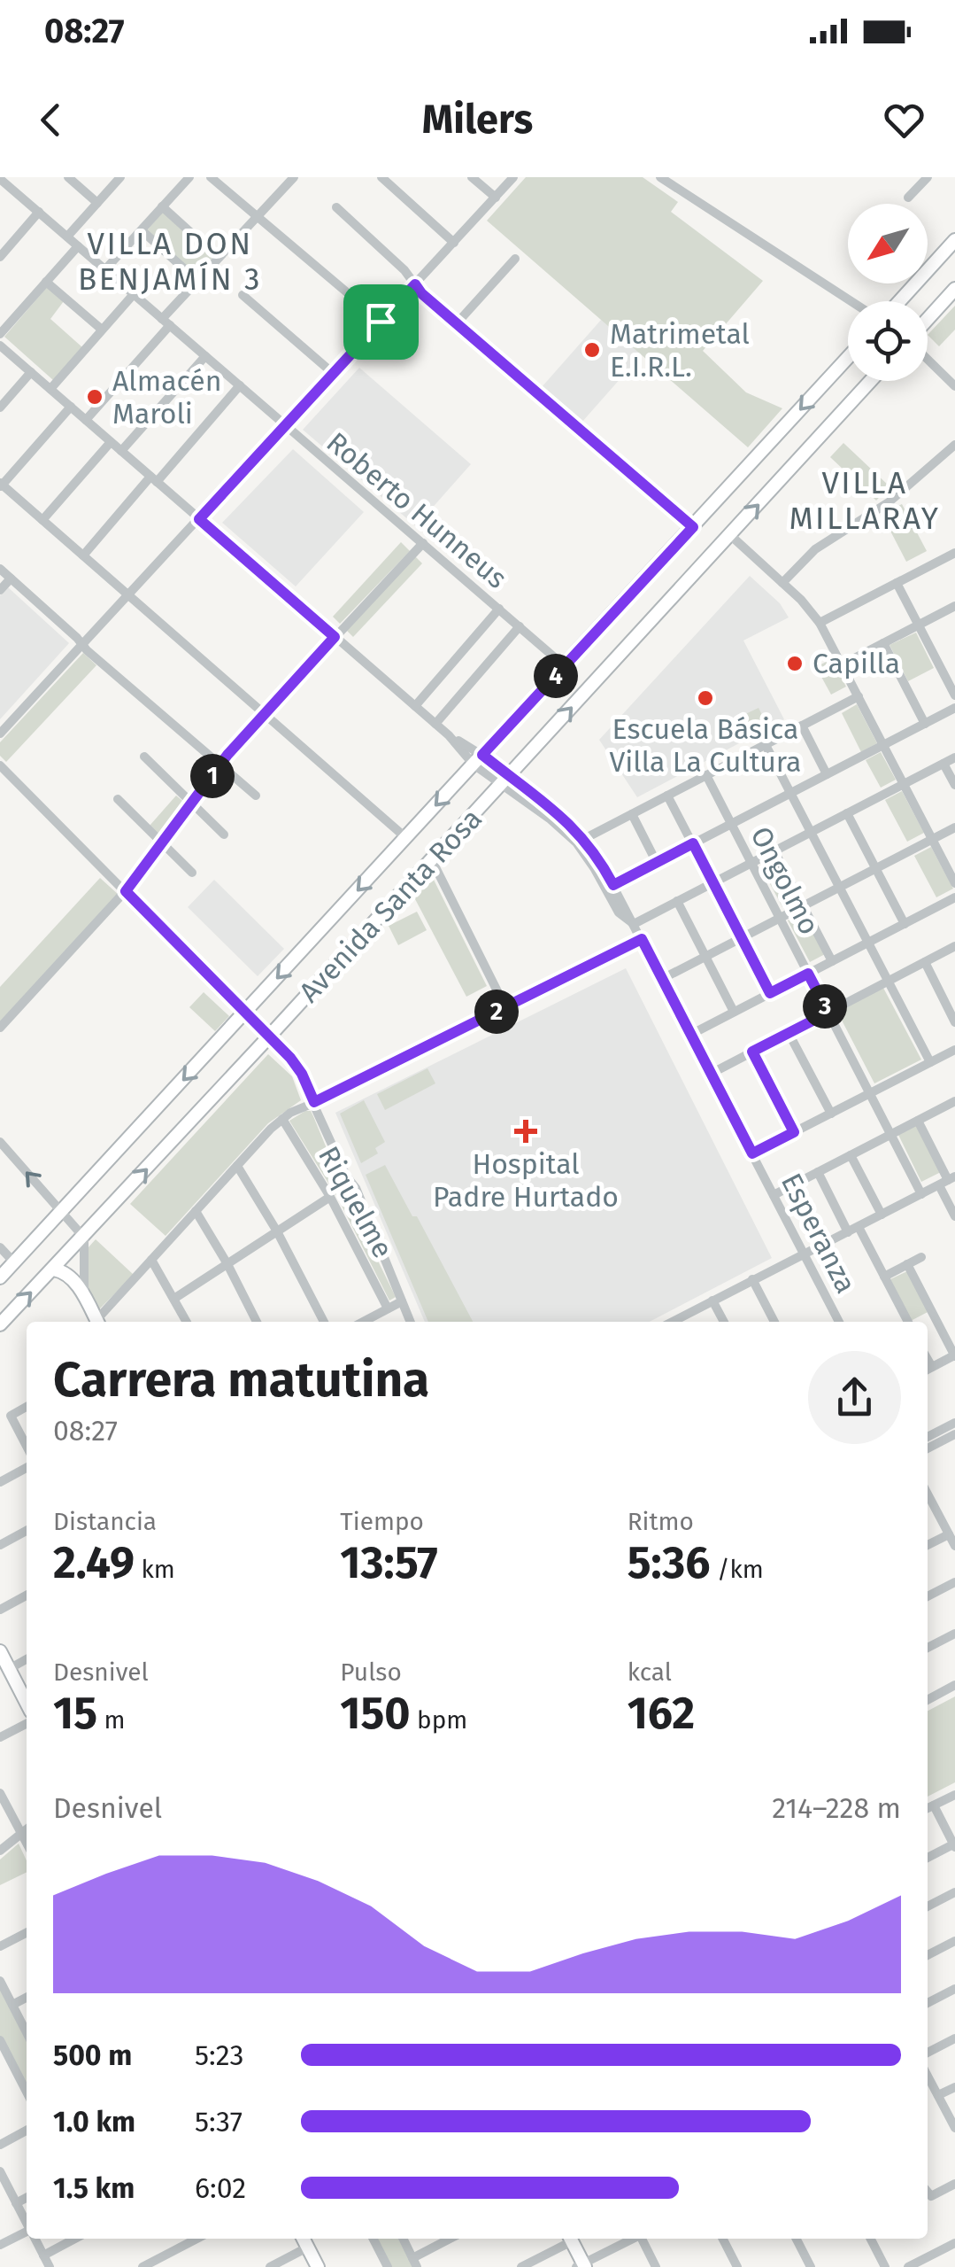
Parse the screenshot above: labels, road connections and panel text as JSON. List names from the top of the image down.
{
  "streets": {
    "main road": ["Avenida Santa Rosa"],
    "street": [
      "Roberto Hunneus",
      "Ongolmo",
      "Riquelme",
      "Esperanza"
    ]
  },
  "crossings": [
    ["Roberto Hunneus", "Avenida Santa Rosa"],
    ["Avenida Santa Rosa", "Riquelme"],
    ["Avenida Santa Rosa", "Esperanza"]
  ],
  "districts": ["VILLA DON BENJAMÍN 3", "VILLA MILLARAY"],
  "places": {
    "other": [
      "Matrimetal E.I.R.L.",
      "Almacén Maroli",
      "Capilla",
      "Escuela Básica Villa La Cultura"
    ],
    "health": ["Hospital Padre Hurtado"]
  },
  "north": "bottom left",
  "page": {
    "status": "08:27",
    "header": "Milers",
    "pins": [
      "4",
      "1",
      "3",
      "2"
    ],
    "heading": ["Carrera matutina", "08:27"],
    "stats": [
      ["Distancia", "2.49 km"],
      ["Tiempo", "13:57"],
      ["Ritmo", "5:36 /km"],
      ["Desnivel", "15 m"],
      ["Pulso", "150 bpm"],
      ["kcal", "162"]
    ],
    "chart": ["Desnivel", "214–228 m"],
    "list": [
      {
        "name": "500 m",
        "note": "5:23"
      },
      {
        "name": "1.0 km",
        "note": "5:37"
      },
      {
        "name": "1.5 km",
        "note": "6:02"
      }
    ]
  }
}
